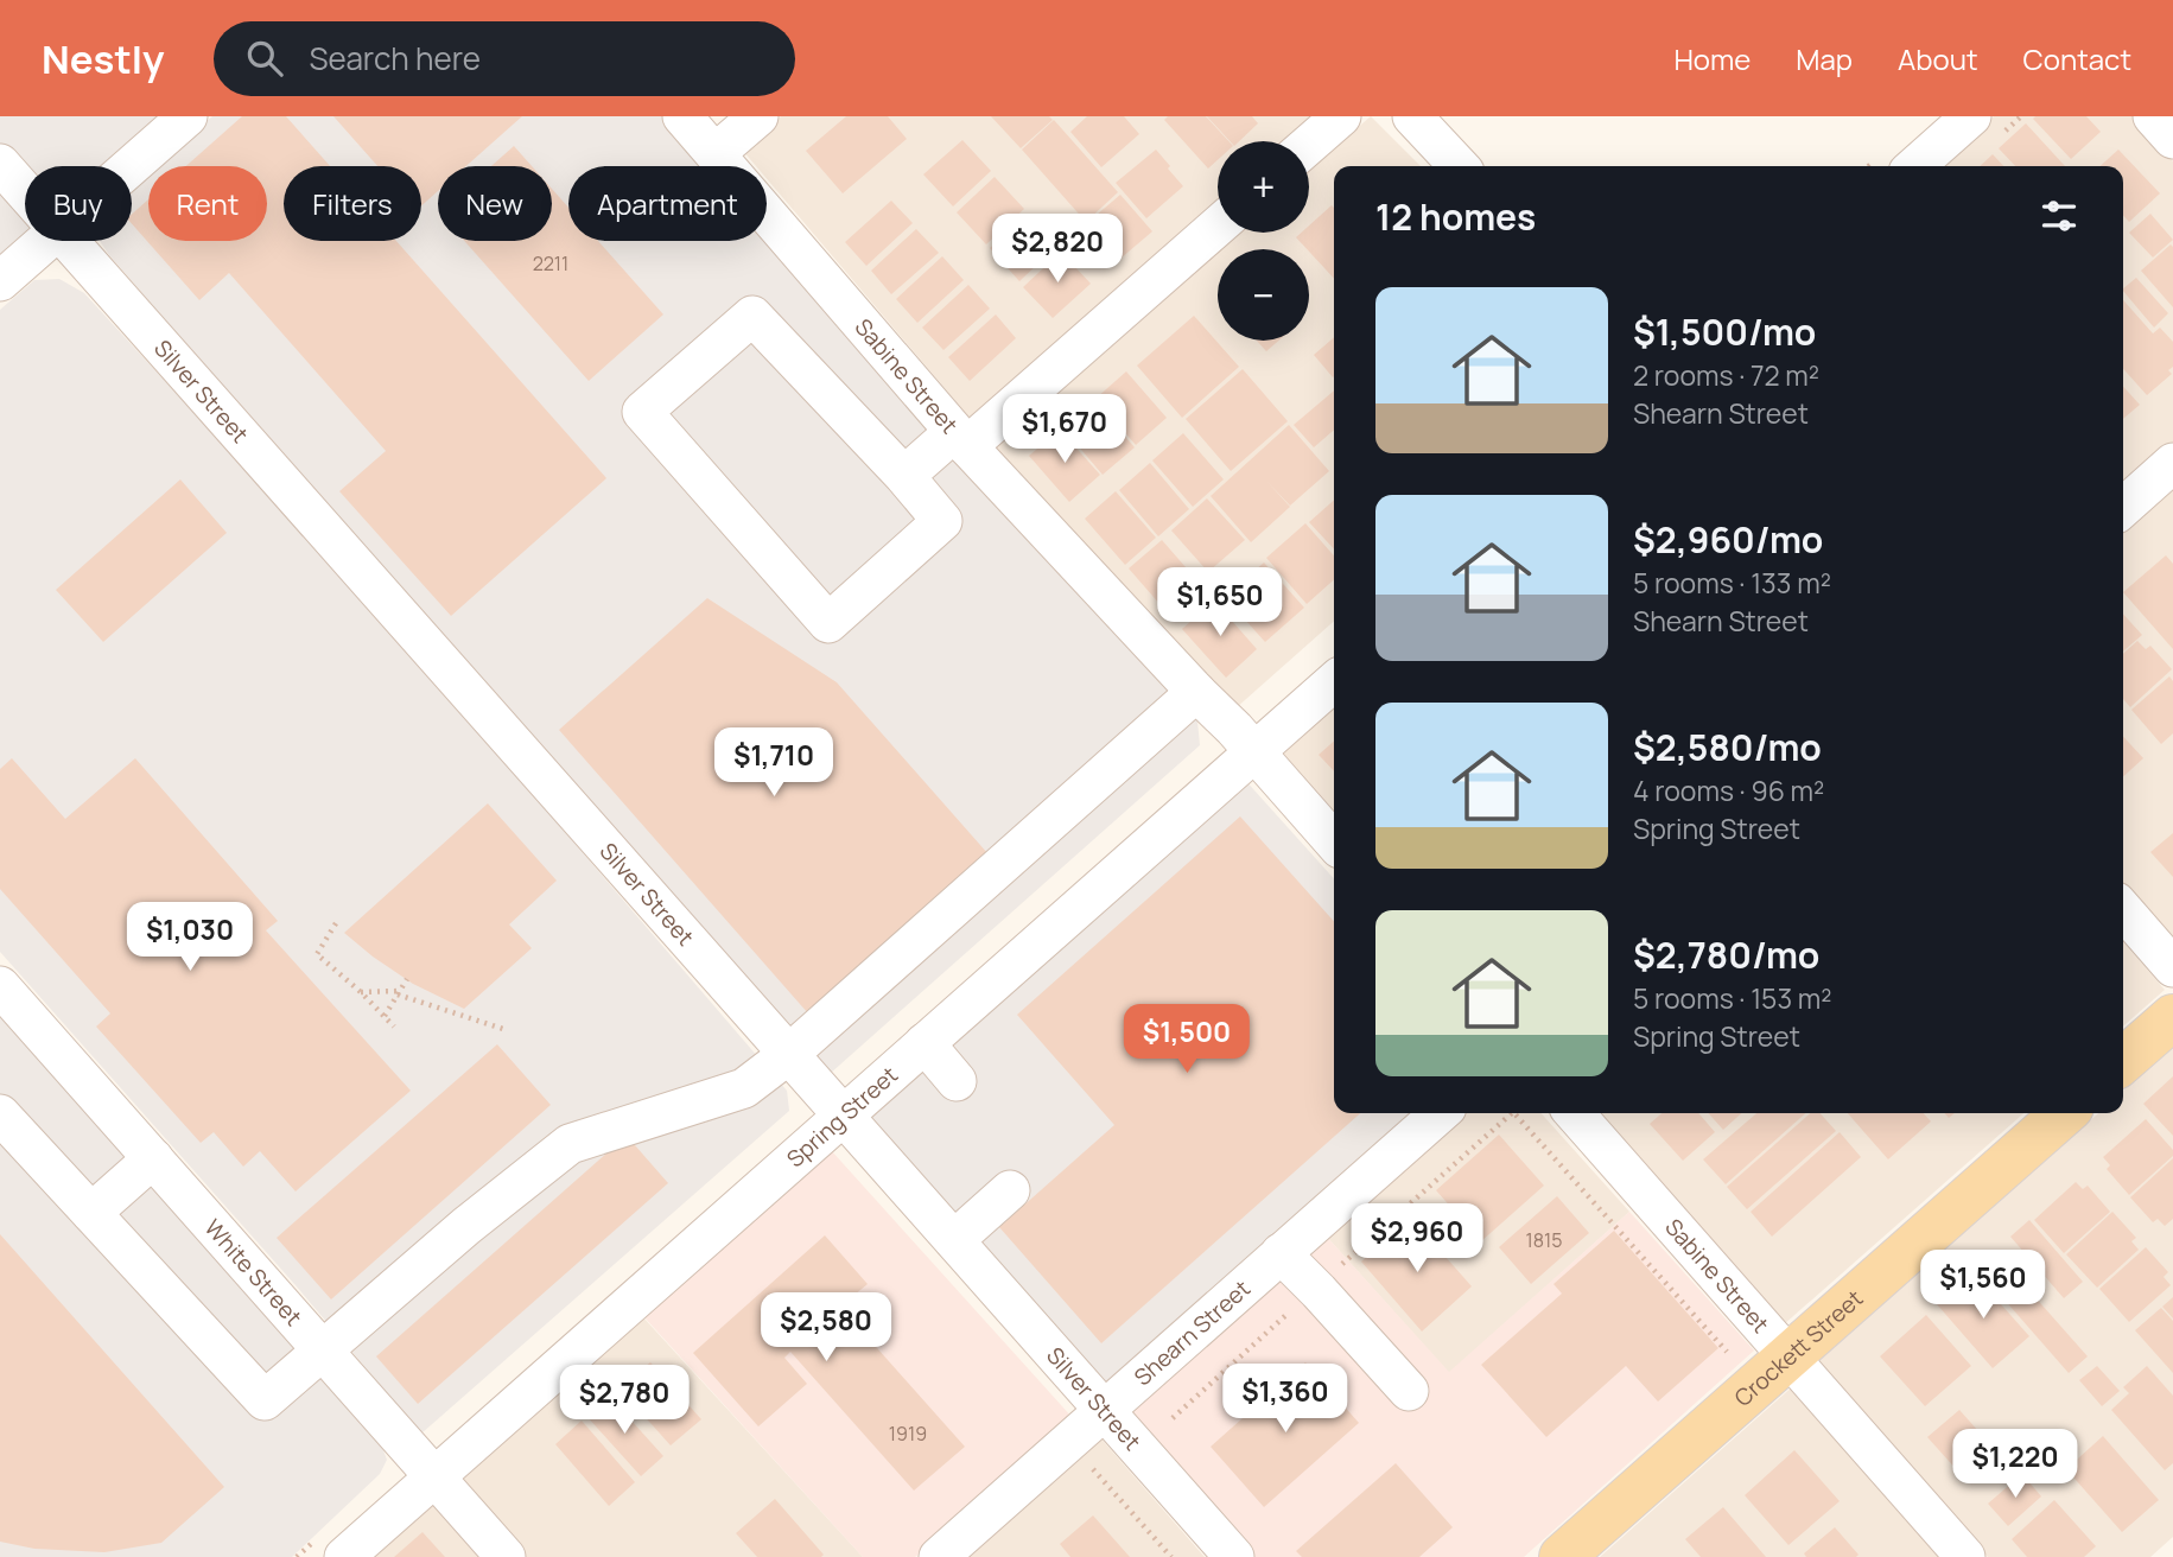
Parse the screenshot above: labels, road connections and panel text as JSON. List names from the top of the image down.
{
  "streets": {
    "main road": ["Crockett Street"],
    "street": [
      "Sabine Street",
      "Silver Street",
      "Spring Street",
      "White Street",
      "Shearn Street"
    ]
  },
  "crossings": [
    ["Sabine Street", "Spring Street"],
    ["Sabine Street", "Crockett Street"],
    ["Silver Street", "Spring Street"],
    ["Silver Street", "Shearn Street"],
    ["Spring Street", "White Street"]
  ],
  "house_numbers": ["2211", "1815", "1919"],
  "page": {
    "header": "Nestly",
    "search": "Search here",
    "nav": [
      "Home",
      "Map",
      "About",
      "Contact"
    ],
    "map_buttons": ["+", "−"],
    "chip": [
      "Buy",
      "Rent",
      "Filters",
      "New",
      "Apartment"
    ],
    "heading": "12 homes",
    "price": [
      "$2,820",
      "$1,670",
      "$1,650",
      "$1,710",
      "$1,030",
      "$1,500",
      "$2,960",
      "$1,560",
      "$2,580",
      "$1,360",
      "$2,780",
      "$1,220"
    ],
    "list": [
      {
        "name": "$1,500/mo",
        "note": "2 rooms · 72 m² · Shearn Street"
      },
      {
        "name": "$2,960/mo",
        "note": "5 rooms · 133 m² · Shearn Street"
      },
      {
        "name": "$2,580/mo",
        "note": "4 rooms · 96 m² · Spring Street"
      },
      {
        "name": "$2,780/mo",
        "note": "5 rooms · 153 m² · Spring Street"
      }
    ]
  }
}
